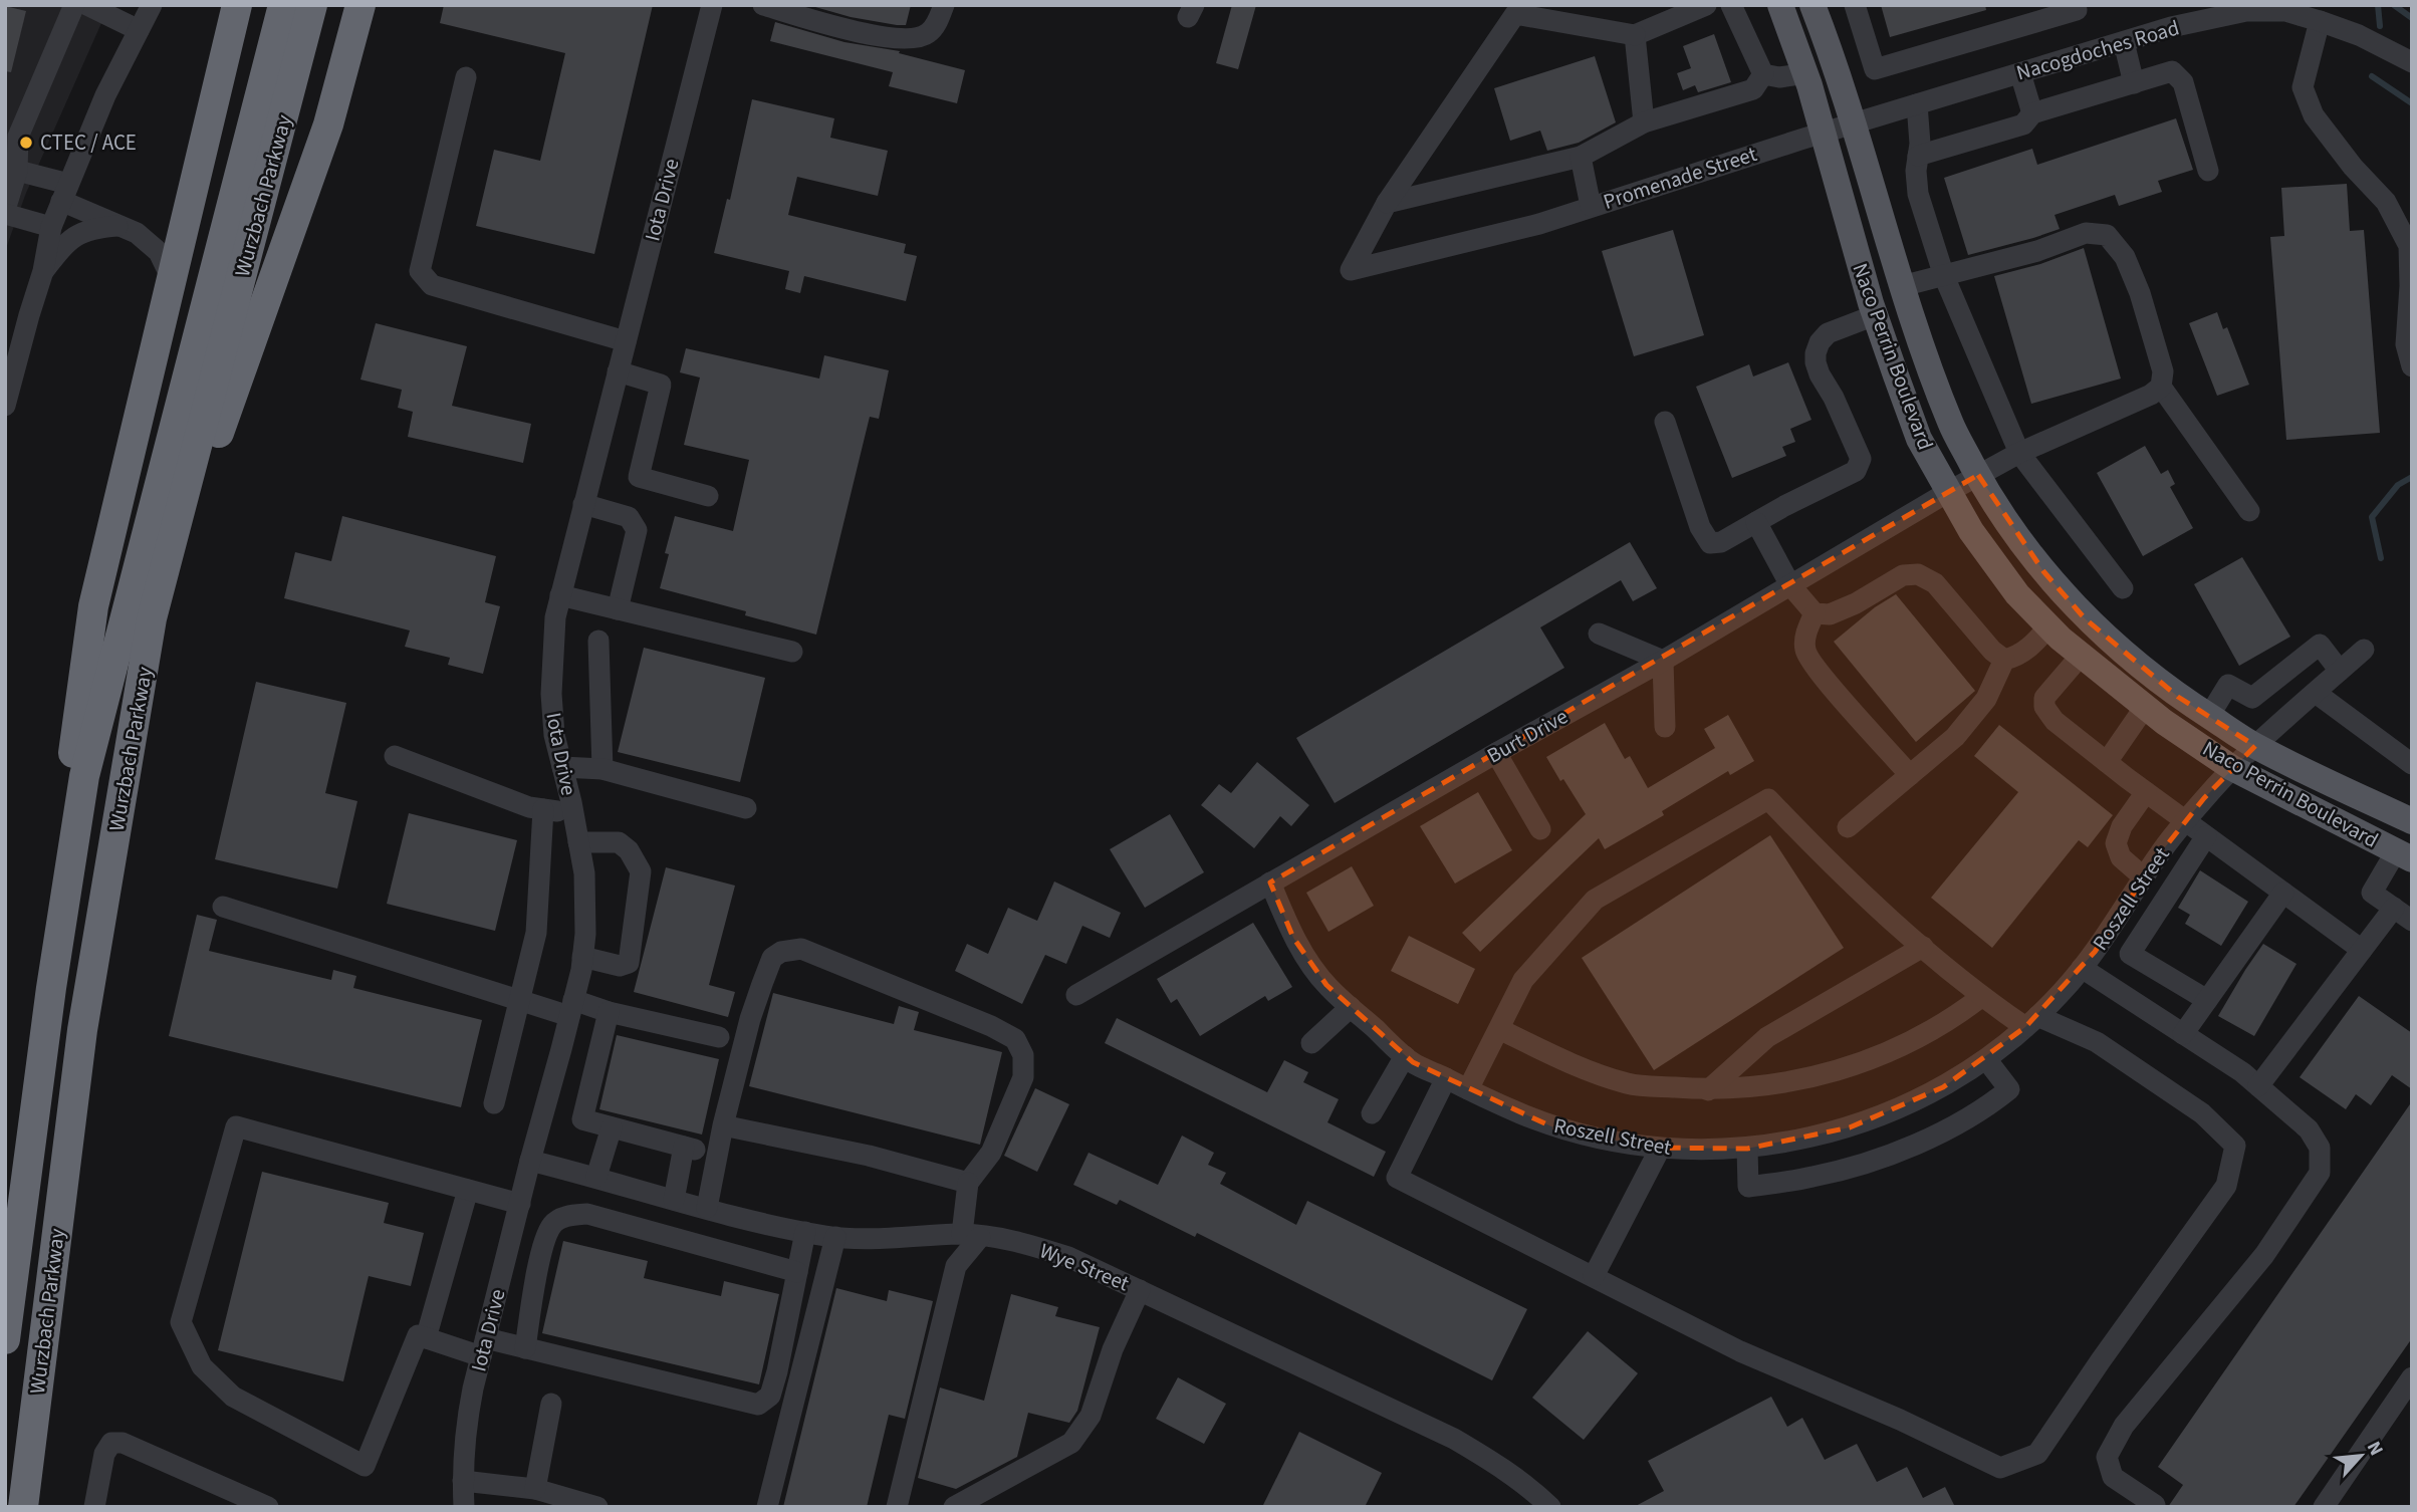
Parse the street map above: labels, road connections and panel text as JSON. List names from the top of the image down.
{
  "streets": {
    "highway": ["Wurzbach Parkway"],
    "main road": ["Naco Perrin Boulevard"],
    "street": [
      "Nacogdoches Road",
      "Promenade Street",
      "Iota Drive",
      "Burt Drive",
      "Roszell Street",
      "Wye Street"
    ]
  },
  "crossings": [
    ["Nacogdoches Road", "Promenade Street"],
    ["Nacogdoches Road", "Naco Perrin Boulevard"],
    ["Promenade Street", "Naco Perrin Boulevard"],
    ["Iota Drive", "Wye Street"],
    ["Naco Perrin Boulevard", "Burt Drive"],
    ["Naco Perrin Boulevard", "Roszell Street"],
    ["Burt Drive", "Roszell Street"]
  ],
  "places": ["CTEC / ACE"],
  "north": "top right"
}
